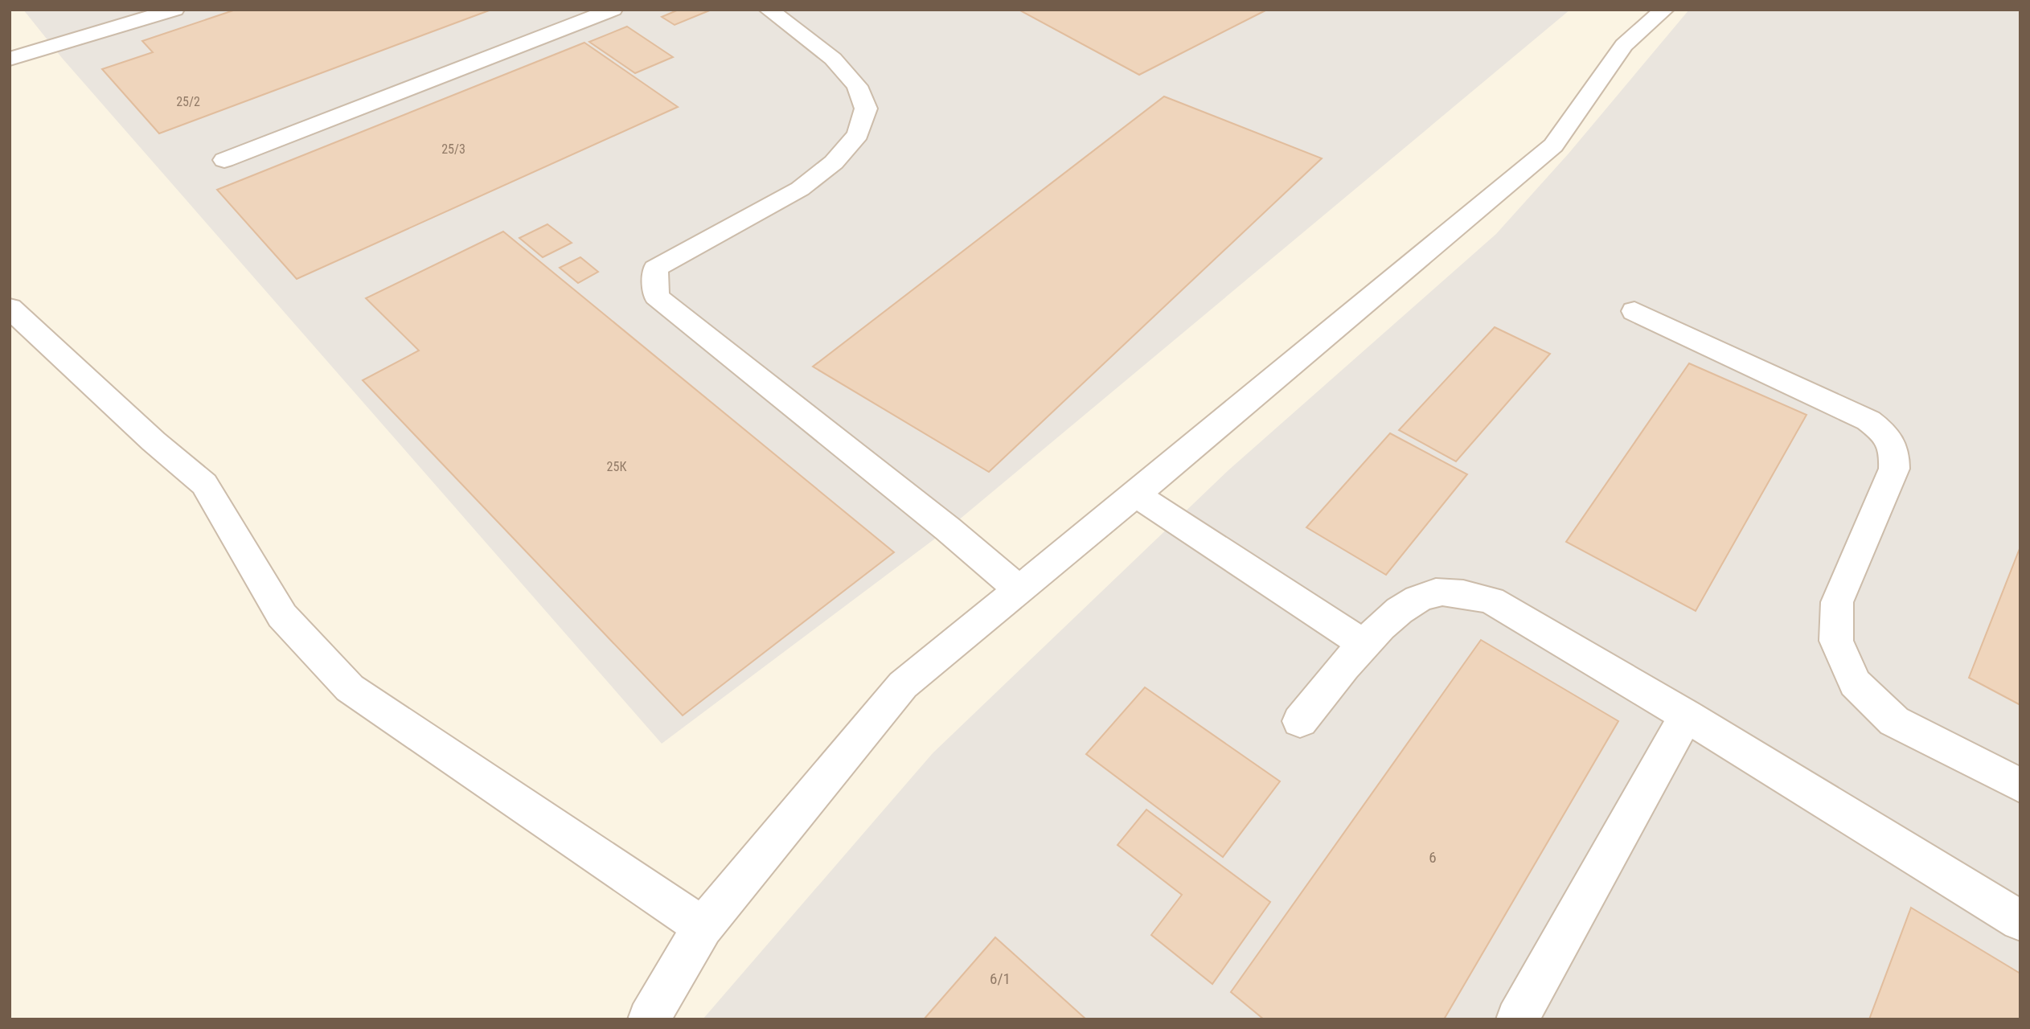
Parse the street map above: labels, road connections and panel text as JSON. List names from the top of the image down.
{
  "house_numbers": [
    "25/2",
    "25/3",
    "25К",
    "6",
    "6/1"
  ]
}
